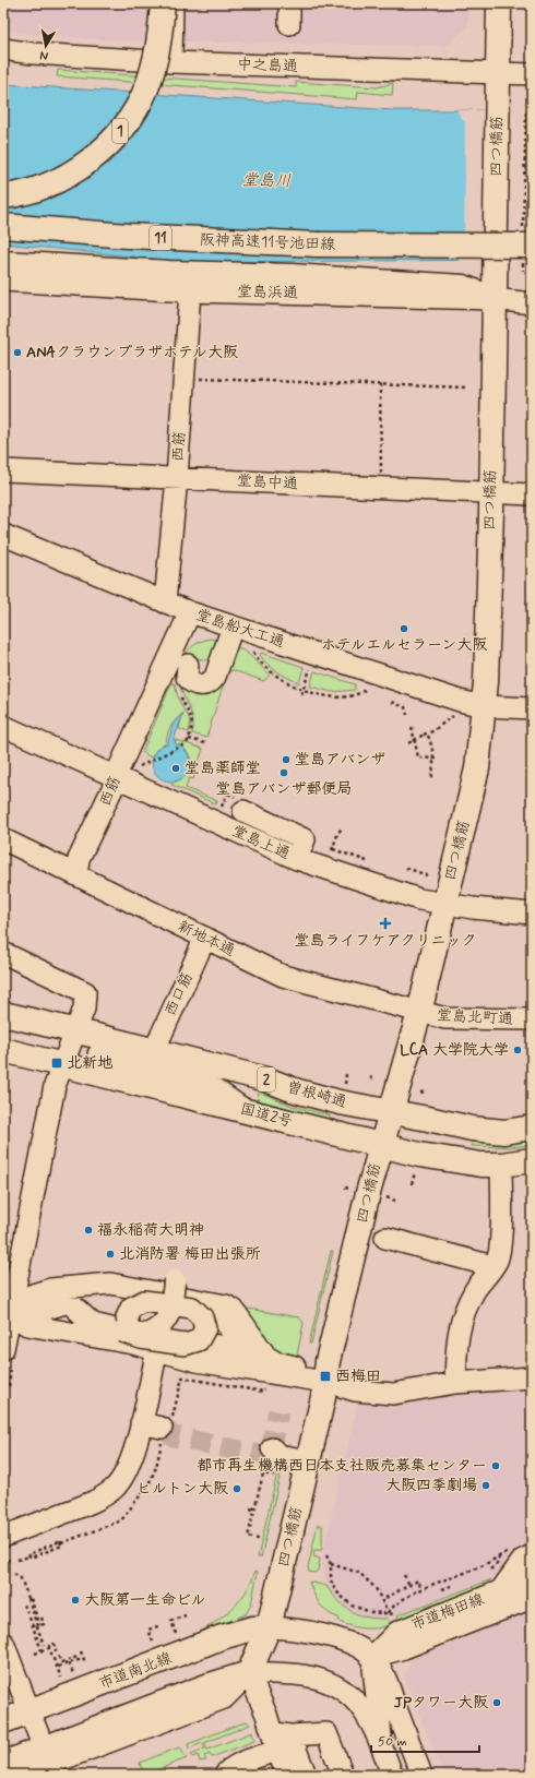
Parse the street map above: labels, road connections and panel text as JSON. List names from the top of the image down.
{
  "streets": {
    "main road": [
      "1",
      "四つ橋筋",
      "11",
      "阪神高速11号池田線",
      "2",
      "曽根崎通",
      "国道2号",
      "市道南北線"
    ],
    "street": [
      "中之島通",
      "堂島浜通",
      "西筋",
      "堂島中通",
      "堂島船大工通",
      "堂島上通",
      "新地本通",
      "西口筋",
      "堂島北町通",
      "市道梅田線"
    ]
  },
  "crossings": [
    ["中之島通", "四つ橋筋"],
    ["四つ橋筋", "堂島浜通"],
    ["四つ橋筋", "堂島中通"],
    ["四つ橋筋", "堂島船大工通"],
    ["四つ橋筋", "堂島上通"],
    ["四つ橋筋", "新地本通"],
    ["四つ橋筋", "堂島北町通"],
    ["四つ橋筋", "曽根崎通"],
    ["四つ橋筋", "国道2号"],
    ["四つ橋筋", "市道南北線"],
    ["堂島浜通", "西筋"],
    ["西筋", "堂島中通"],
    ["西筋", "堂島船大工通"],
    ["西筋", "堂島上通"],
    ["西筋", "新地本通"],
    ["新地本通", "西口筋"],
    ["新地本通", "堂島北町通"],
    ["西口筋", "曽根崎通"]
  ],
  "water": ["堂島川"],
  "places": {
    "other": [
      "ANAクラウンプラザホテル大阪",
      "ホテルエルセラーン大阪",
      "堂島アバンザ",
      "堂島薬師堂",
      "堂島アバンザ郵便局",
      "LCA 大学院大学",
      "福永稲荷大明神",
      "北消防署 梅田出張所",
      "都市再生機構西日本支社販売募集センター",
      "大阪四季劇場",
      "ヒルトン大阪",
      "大阪第一生命ビル",
      "JPタワー大阪"
    ],
    "health": ["堂島ライフケアクリニック"],
    "transit": ["北新地", "西梅田"]
  },
  "scale_bar": "50 m",
  "north": "bottom"
}
